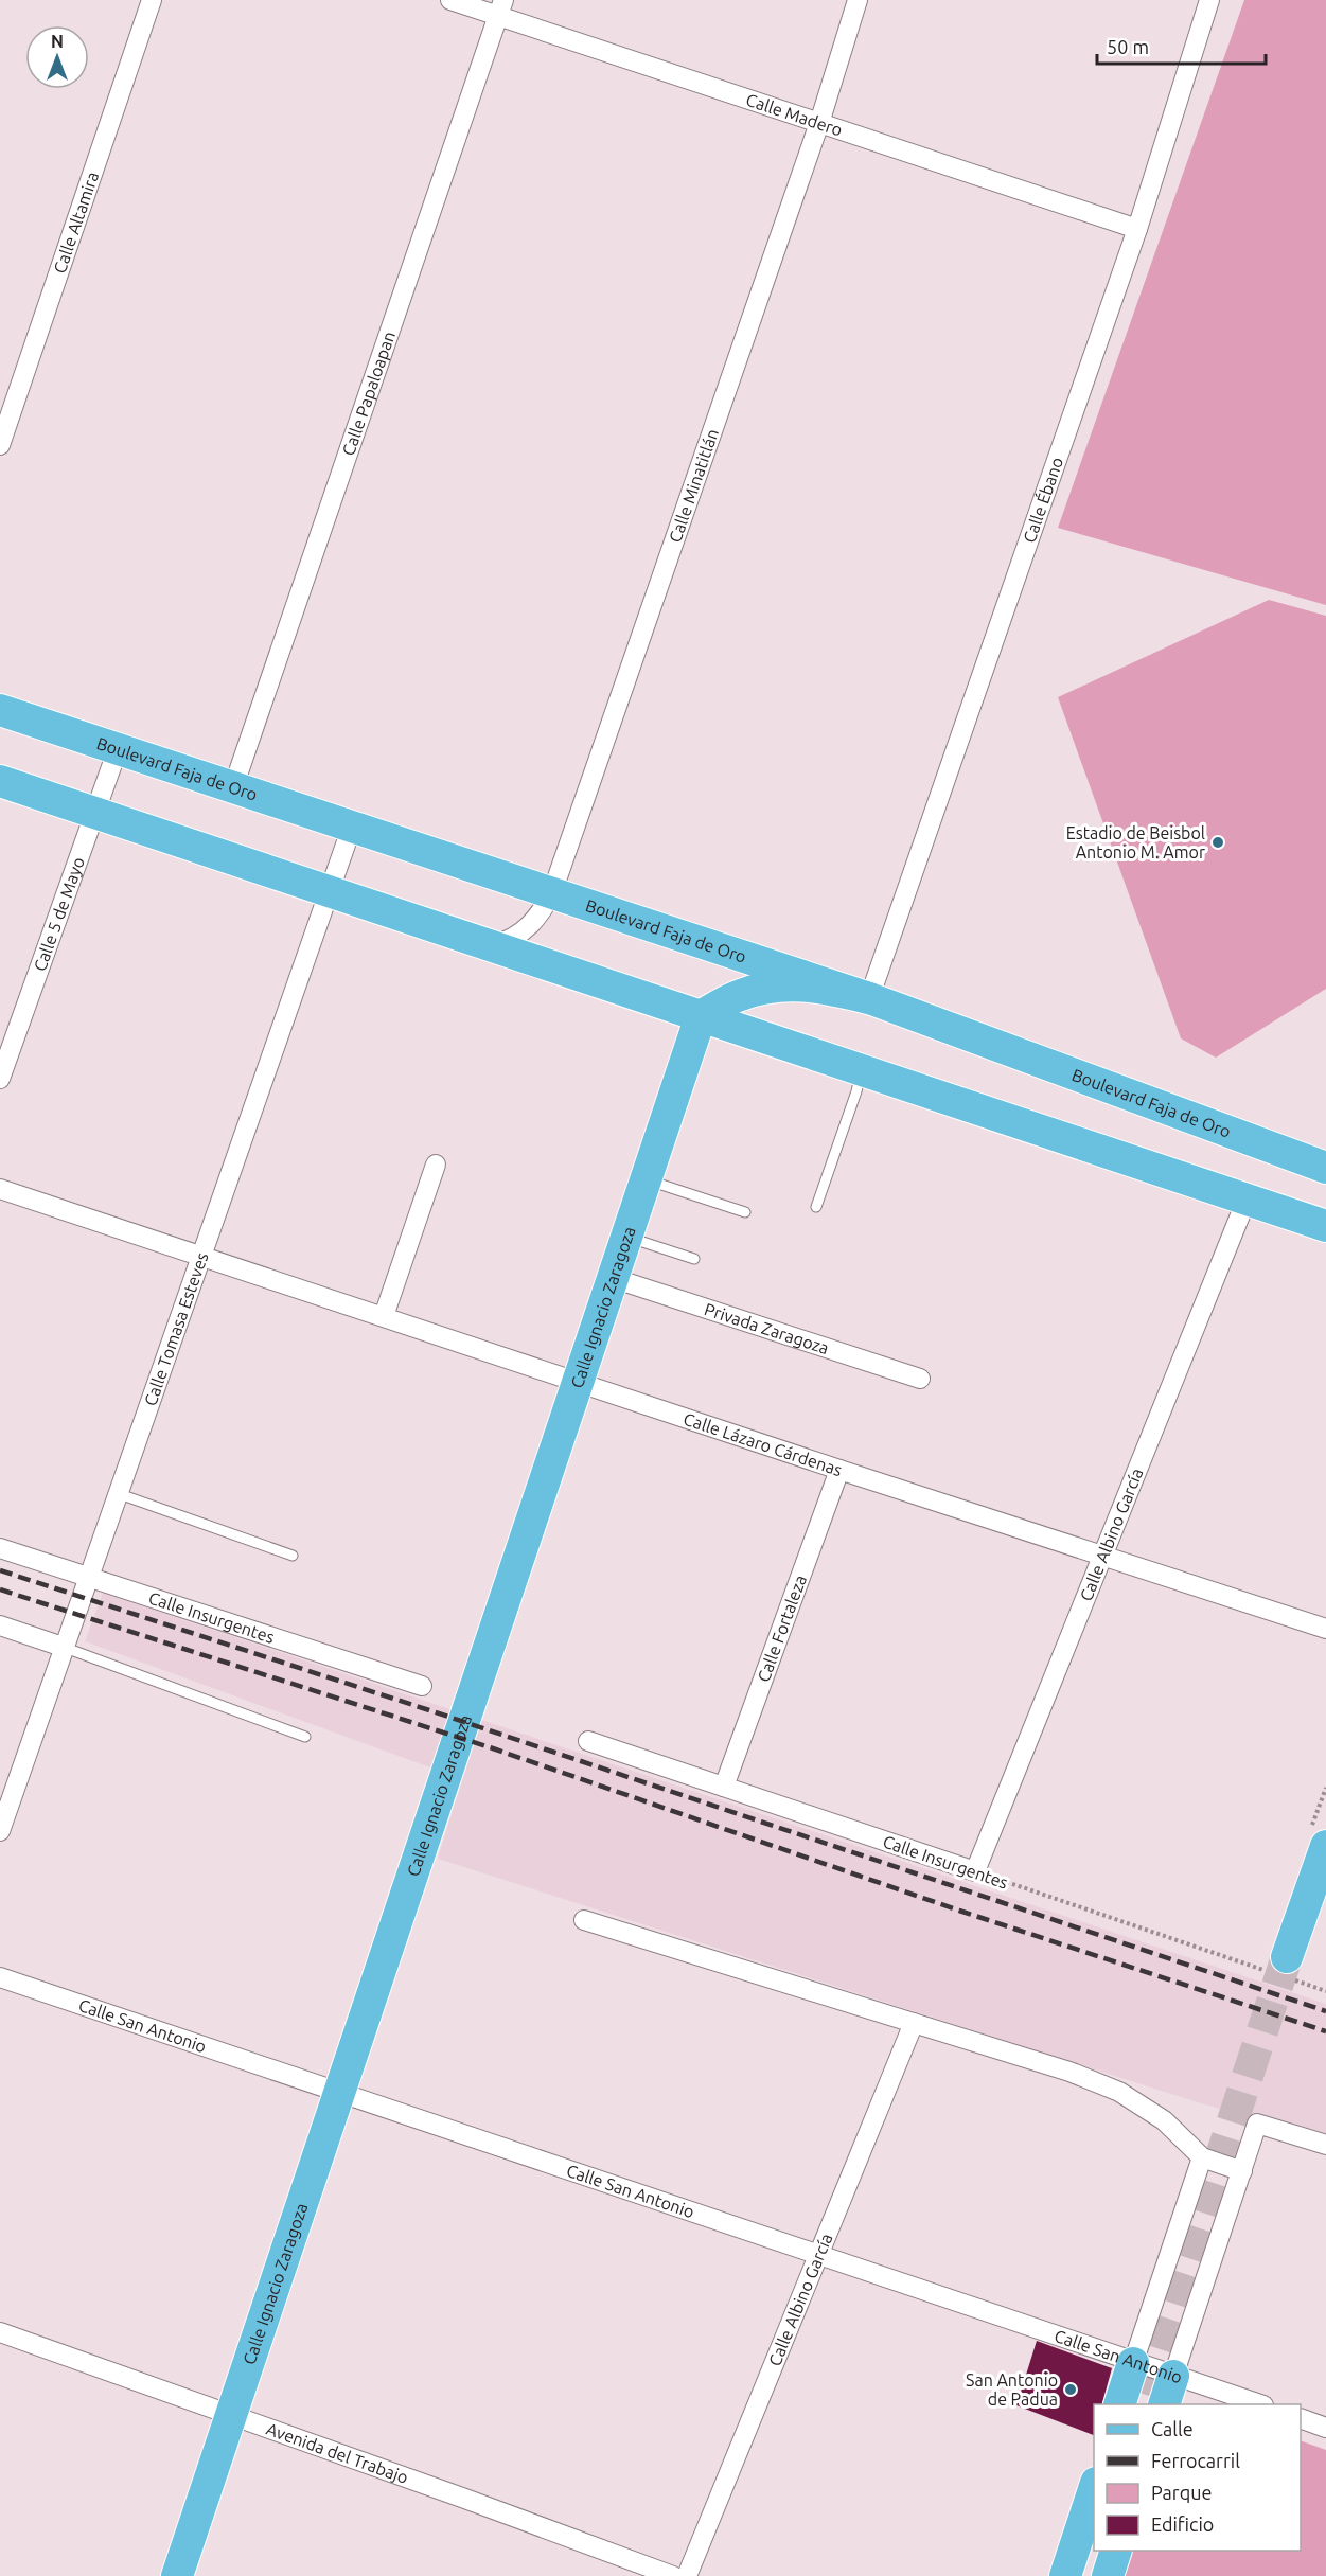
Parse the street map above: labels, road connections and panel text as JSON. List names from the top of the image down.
{
  "streets": {
    "main road": ["Boulevard Faja de Oro", "Calle Ignacio Zaragoza"],
    "street": [
      "Calle Madero",
      "Calle Altamira",
      "Calle Papaloapan",
      "Calle Minatitlán",
      "Calle Ébano",
      "Calle 5 de Mayo",
      "Privada Zaragoza",
      "Calle Tomasa Esteves",
      "Calle Lázaro Cárdenas",
      "Calle Albino García",
      "Calle Insurgentes",
      "Calle Fortaleza",
      "Calle San Antonio",
      "Avenida del Trabajo"
    ]
  },
  "crossings": [
    ["Calle Madero", "Calle Papaloapan"],
    ["Calle Madero", "Calle Minatitlán"],
    ["Calle Madero", "Calle Ébano"],
    ["Calle Papaloapan", "Boulevard Faja de Oro"],
    ["Calle Minatitlán", "Boulevard Faja de Oro"],
    ["Calle Ébano", "Boulevard Faja de Oro"],
    ["Boulevard Faja de Oro", "Calle 5 de Mayo"],
    ["Boulevard Faja de Oro", "Calle Tomasa Esteves"],
    ["Calle Ignacio Zaragoza", "Privada Zaragoza"],
    ["Calle Ignacio Zaragoza", "Calle Lázaro Cárdenas"],
    ["Calle Ignacio Zaragoza", "Calle San Antonio"],
    ["Calle Ignacio Zaragoza", "Avenida del Trabajo"],
    ["Calle Tomasa Esteves", "Calle Lázaro Cárdenas"],
    ["Calle Tomasa Esteves", "Calle Insurgentes"],
    ["Calle Lázaro Cárdenas", "Calle Albino García"],
    ["Calle Lázaro Cárdenas", "Calle Fortaleza"],
    ["Calle Albino García", "Calle Insurgentes"],
    ["Calle Albino García", "Calle San Antonio"],
    ["Calle Insurgentes", "Calle Fortaleza"]
  ],
  "places": ["Estadio de Beisbol Antonio M. Amor", "San Antonio de Padua"],
  "legend": [
    "Calle",
    "Ferrocarril",
    "Parque",
    "Edificio"
  ],
  "scale_bar": "50 m",
  "north": "top"
}
